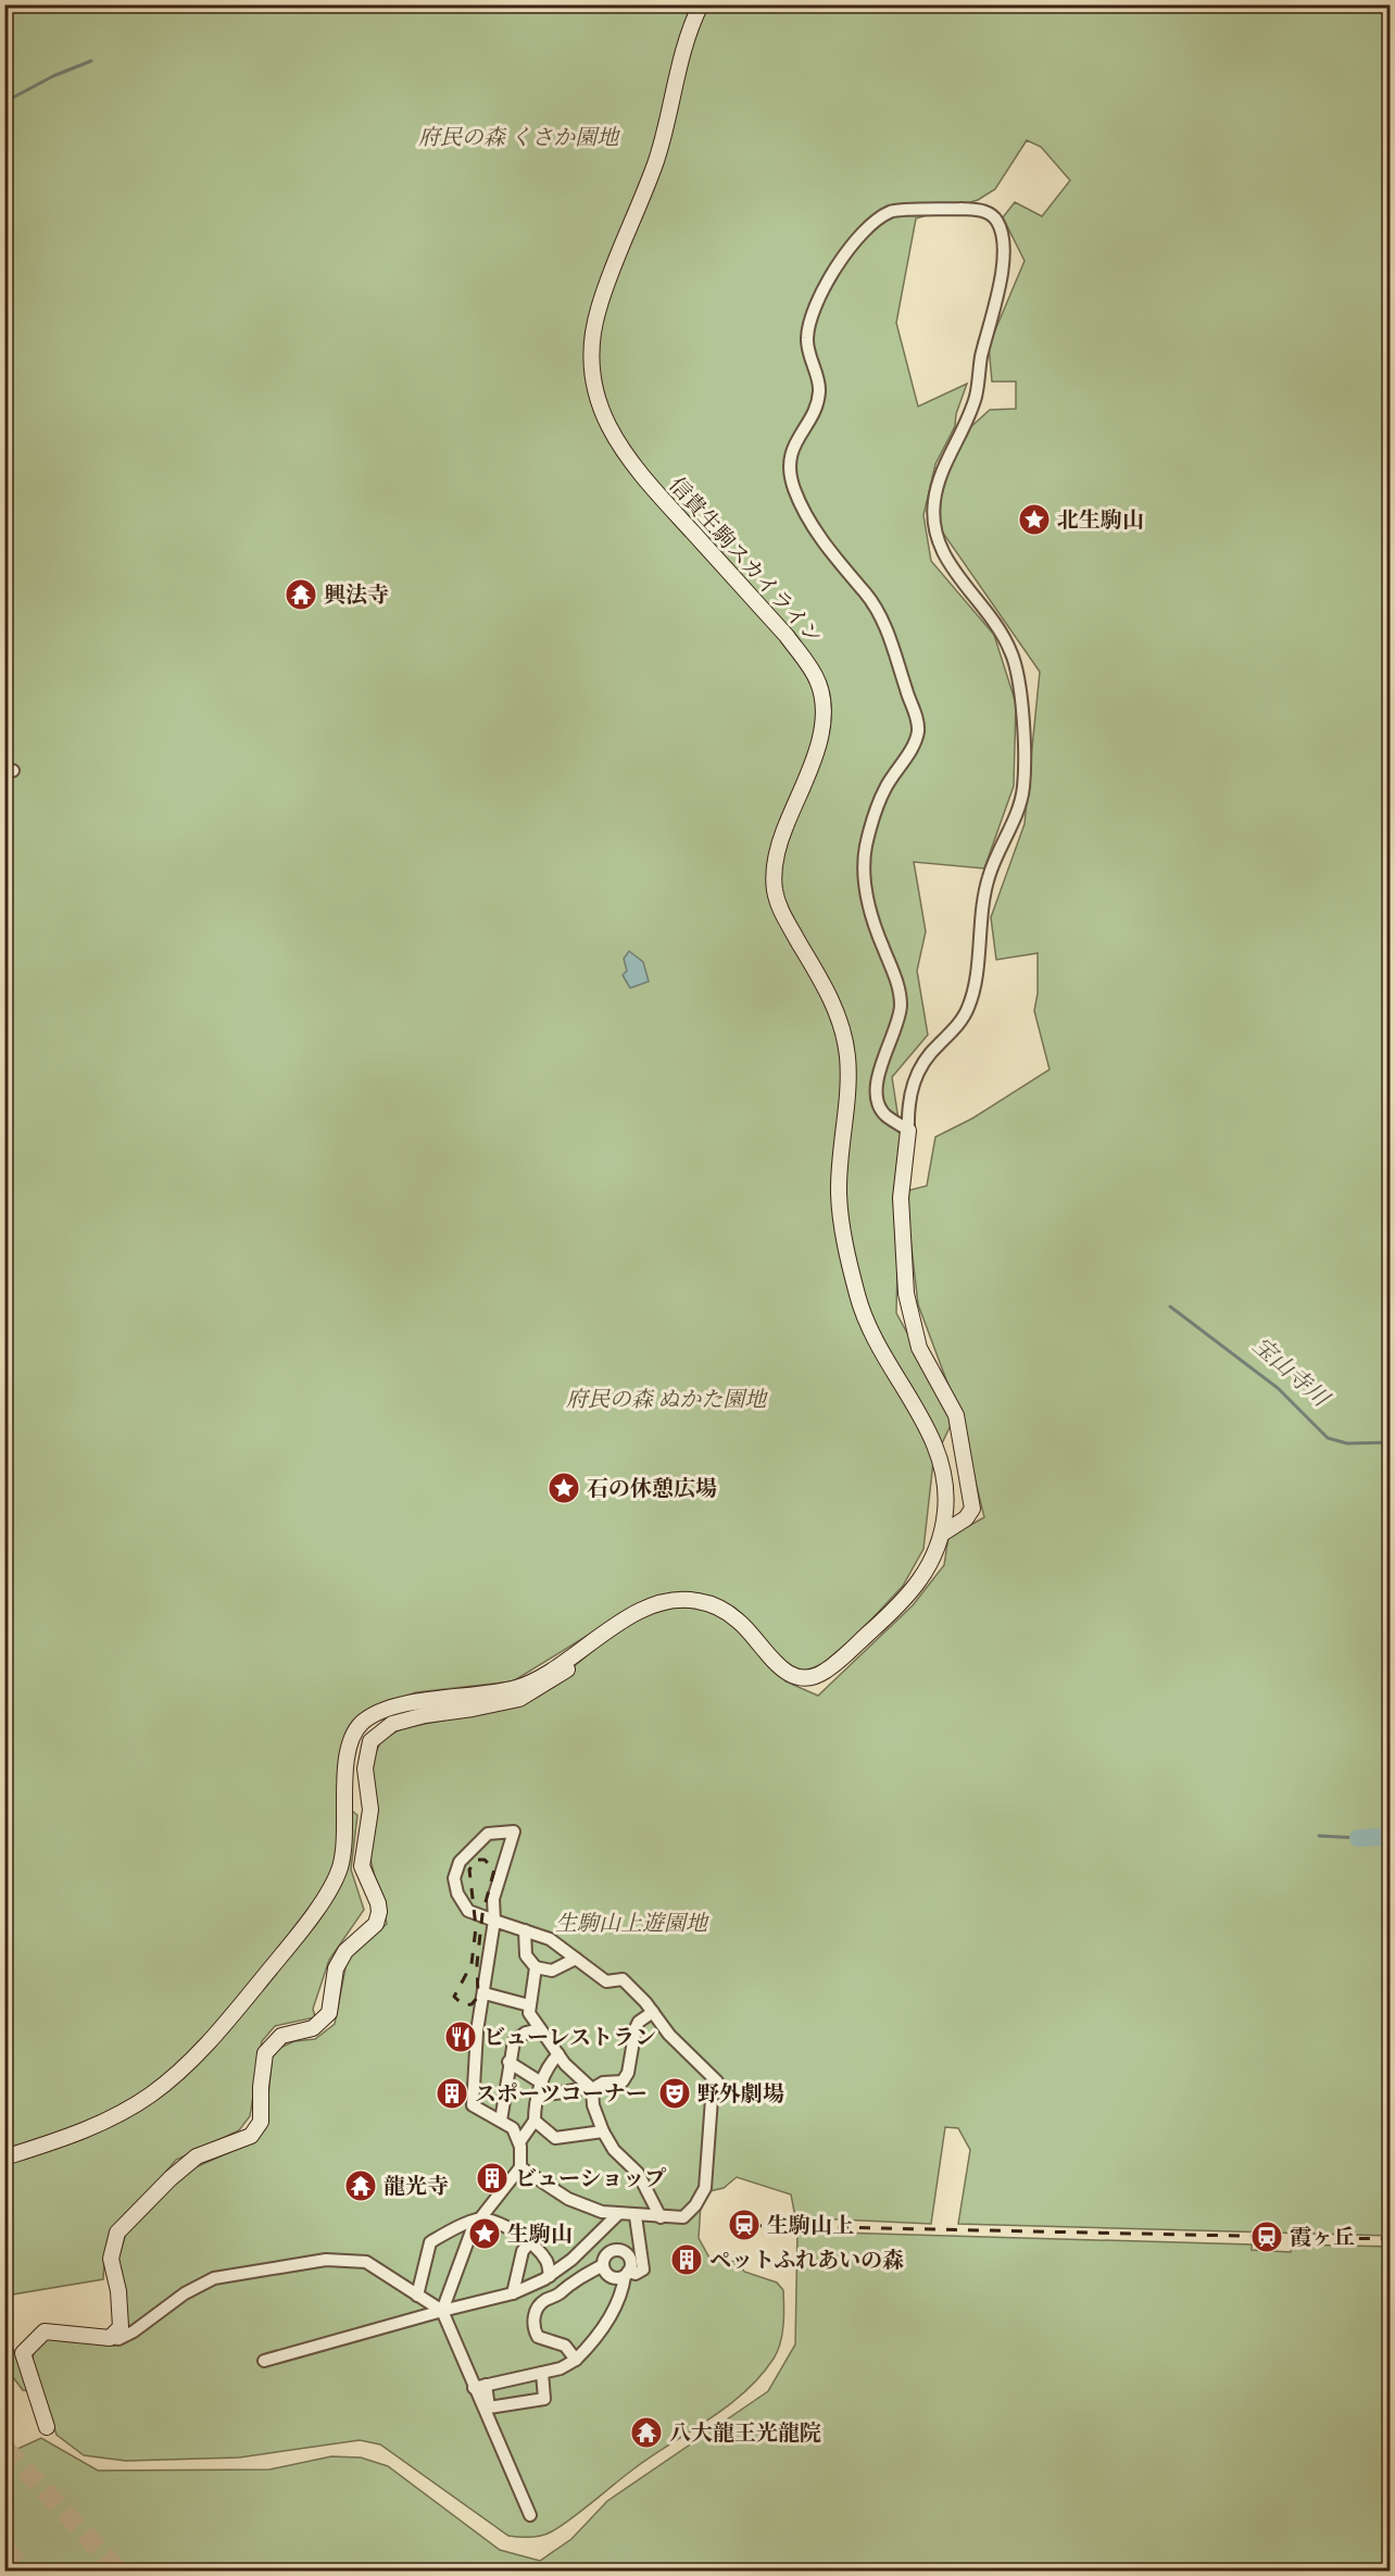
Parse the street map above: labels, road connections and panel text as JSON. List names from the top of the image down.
{
  "streets": {
    "street": ["信貴生駒スカイライン"]
  },
  "water": ["宝山寺川"],
  "parks": ["府民の森 くさか園地", "府民の森 ぬかた園地", "生駒山上遊園地"],
  "places": {
    "place": ["北生駒山", "石の休憩広場", "生駒山"],
    "temple": ["興法寺", "龍光寺", "八大龍王光龍院"],
    "restaurant": ["ビューレストラン"],
    "building": ["スポーツコーナー", "ビューショップ", "ペットふれあいの森"],
    "theatre": ["野外劇場"],
    "station": ["生駒山上", "霞ヶ丘"]
  }
}
